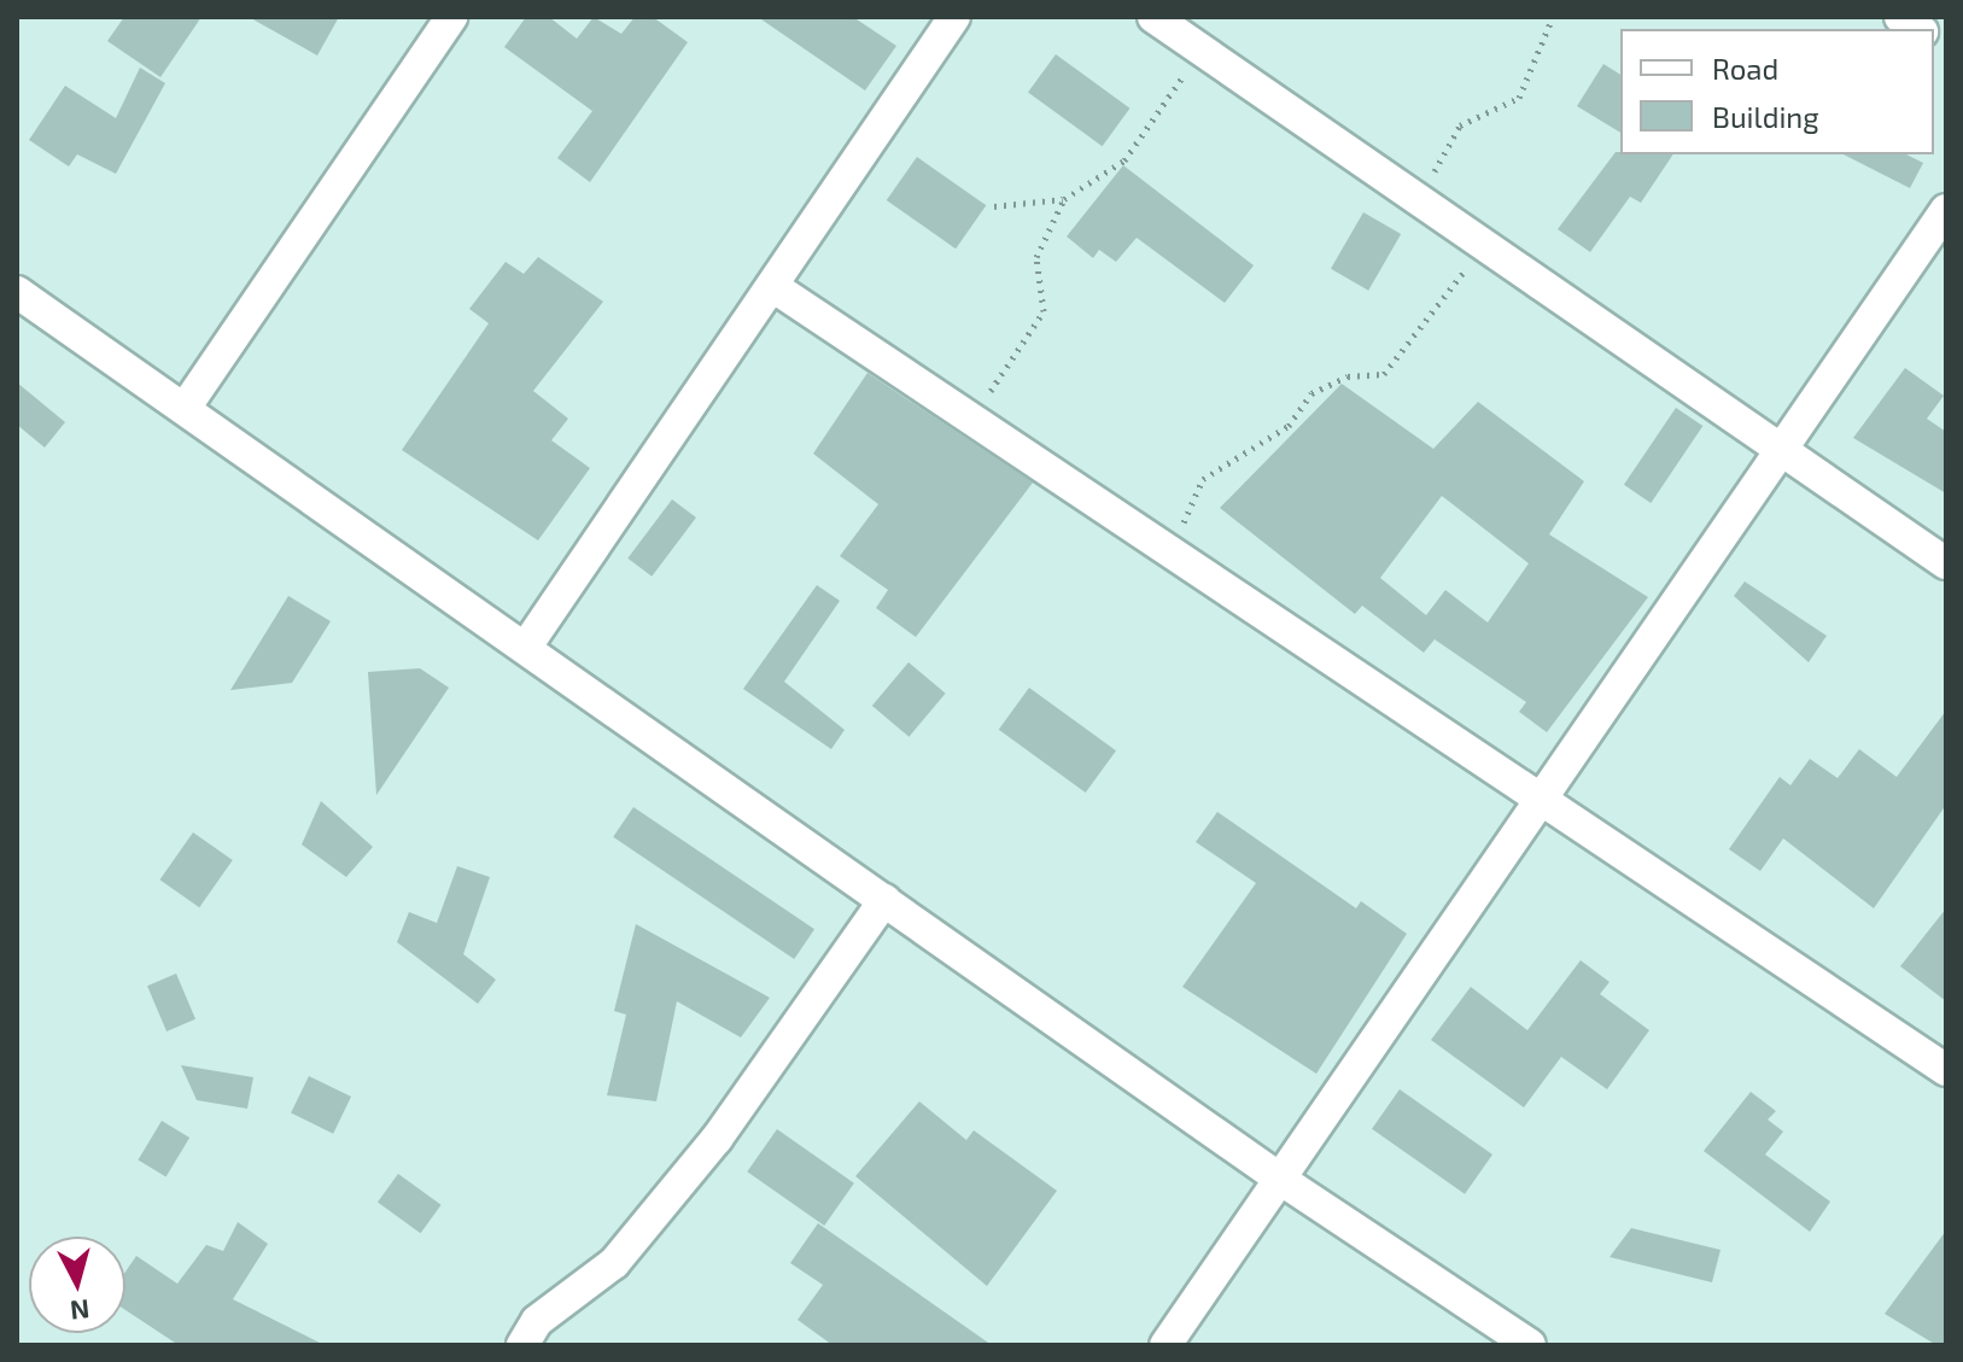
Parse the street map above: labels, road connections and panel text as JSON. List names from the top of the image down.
{
  "legend": ["Road", "Building"],
  "north": "bottom"
}
